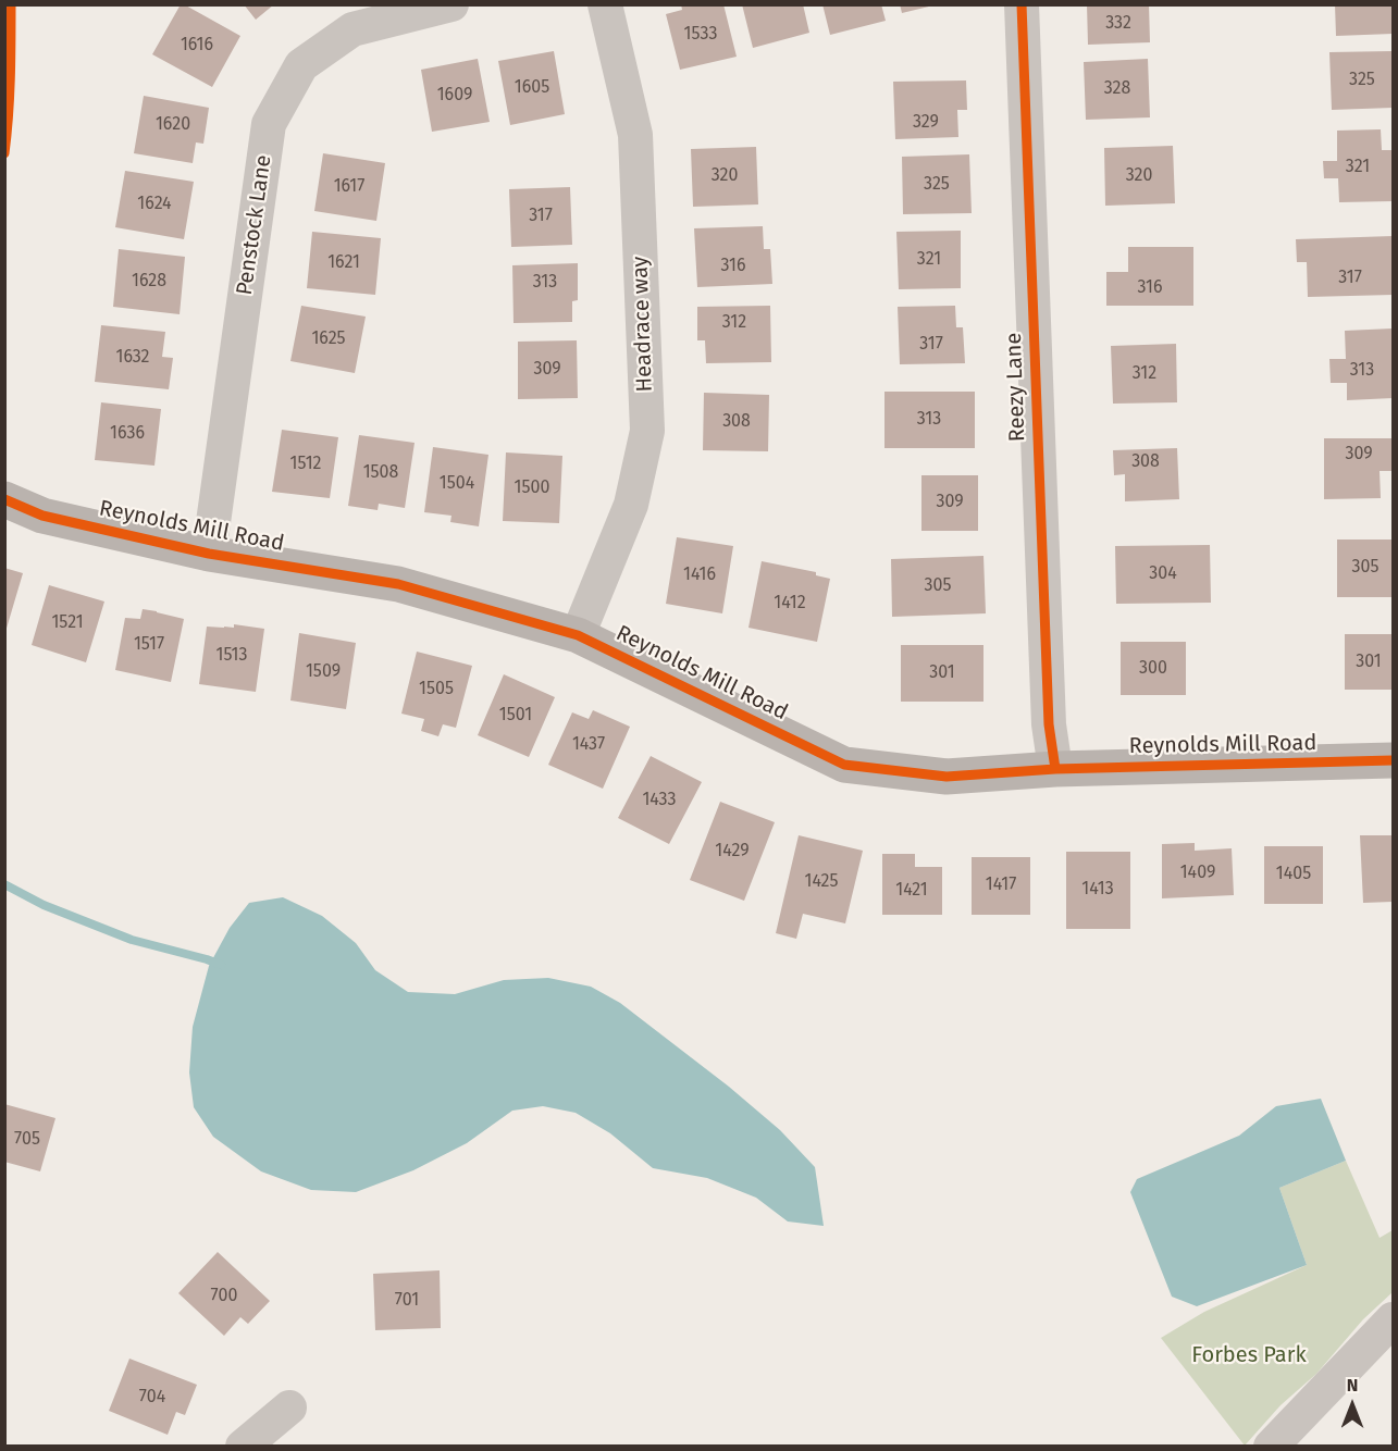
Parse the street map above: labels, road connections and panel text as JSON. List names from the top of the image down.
{
  "streets": {
    "street": [
      "Penstock Lane",
      "Headrace way",
      "Reezy Lane",
      "Reynolds Mill Road"
    ]
  },
  "crossings": [
    ["Penstock Lane", "Reynolds Mill Road"],
    ["Headrace way", "Reynolds Mill Road"],
    ["Reezy Lane", "Reynolds Mill Road"]
  ],
  "parks": ["Forbes Park"],
  "house_numbers": [
    "332",
    "1533",
    "1616",
    "325",
    "1605",
    "328",
    "1609",
    "329",
    "1620",
    "321",
    "320",
    "320",
    "325",
    "1617",
    "1624",
    "317",
    "321",
    "1621",
    "316",
    "317",
    "1628",
    "313",
    "316",
    "312",
    "1625",
    "317",
    "1632",
    "309",
    "313",
    "312",
    "313",
    "308",
    "1636",
    "309",
    "308",
    "1512",
    "1508",
    "1504",
    "1500",
    "309",
    "305",
    "304",
    "1416",
    "305",
    "1412",
    "1521",
    "1517",
    "1513",
    "301",
    "300",
    "1509",
    "301",
    "1505",
    "1501",
    "1437",
    "1433",
    "1429",
    "1409",
    "1405",
    "1425",
    "1417",
    "1413",
    "1421",
    "705",
    "700",
    "701",
    "704"
  ],
  "north": "top"
}
